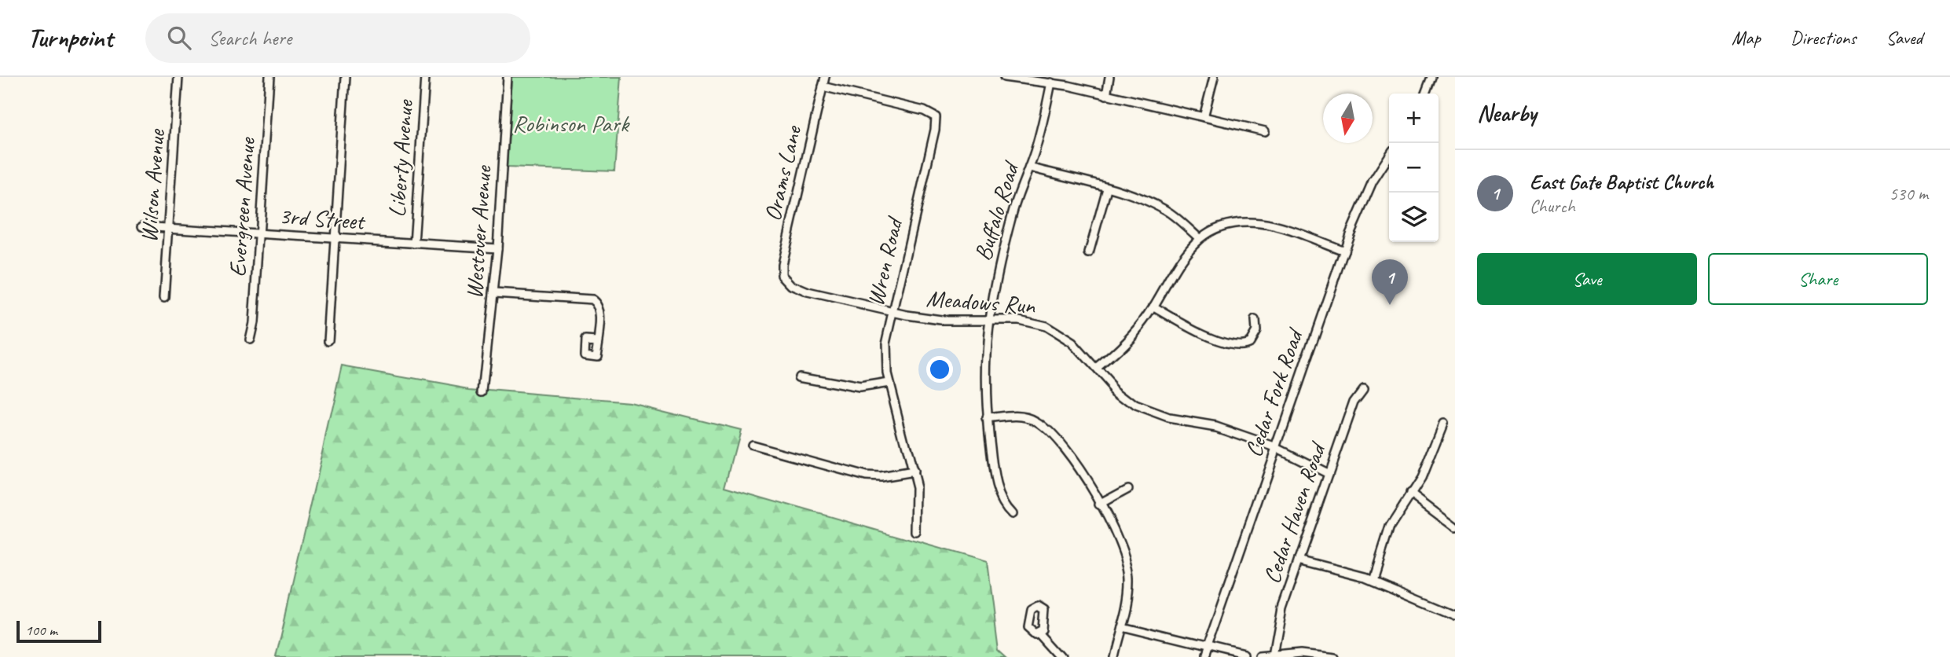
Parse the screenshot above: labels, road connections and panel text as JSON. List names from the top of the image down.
{
  "streets": {
    "street": [
      "Liberty Avenue",
      "Orams Lane",
      "Wilson Avenue",
      "Evergreen Avenue",
      "Buffalo Road",
      "3rd Street",
      "Westover Avenue",
      "Wren Road",
      "Meadows Run",
      "Cedar Fork Road",
      "Cedar Haven Road"
    ]
  },
  "crossings": [
    ["Liberty Avenue", "3rd Street"],
    ["Orams Lane", "Wren Road"],
    ["Orams Lane", "Meadows Run"],
    ["Wilson Avenue", "3rd Street"],
    ["Evergreen Avenue", "3rd Street"],
    ["Buffalo Road", "Meadows Run"],
    ["3rd Street", "Westover Avenue"],
    ["Wren Road", "Meadows Run"],
    ["Meadows Run", "Cedar Fork Road"],
    ["Meadows Run", "Cedar Haven Road"]
  ],
  "parks": ["Robinson Park"],
  "scale_bar": "100 m",
  "north": "bottom",
  "page": {
    "header": "Turnpoint",
    "search": "Search here",
    "nav": ["Map", "Directions", "Saved"],
    "heading": "Nearby",
    "map_buttons": ["+", "−"],
    "list": [
      {
        "mark": "1",
        "name": "East Gate Baptist Church",
        "note": "Church",
        "value": "530 m"
      }
    ],
    "buttons": ["Save", "Share"],
    "pins": "1",
    "scale": "100 m"
  }
}
